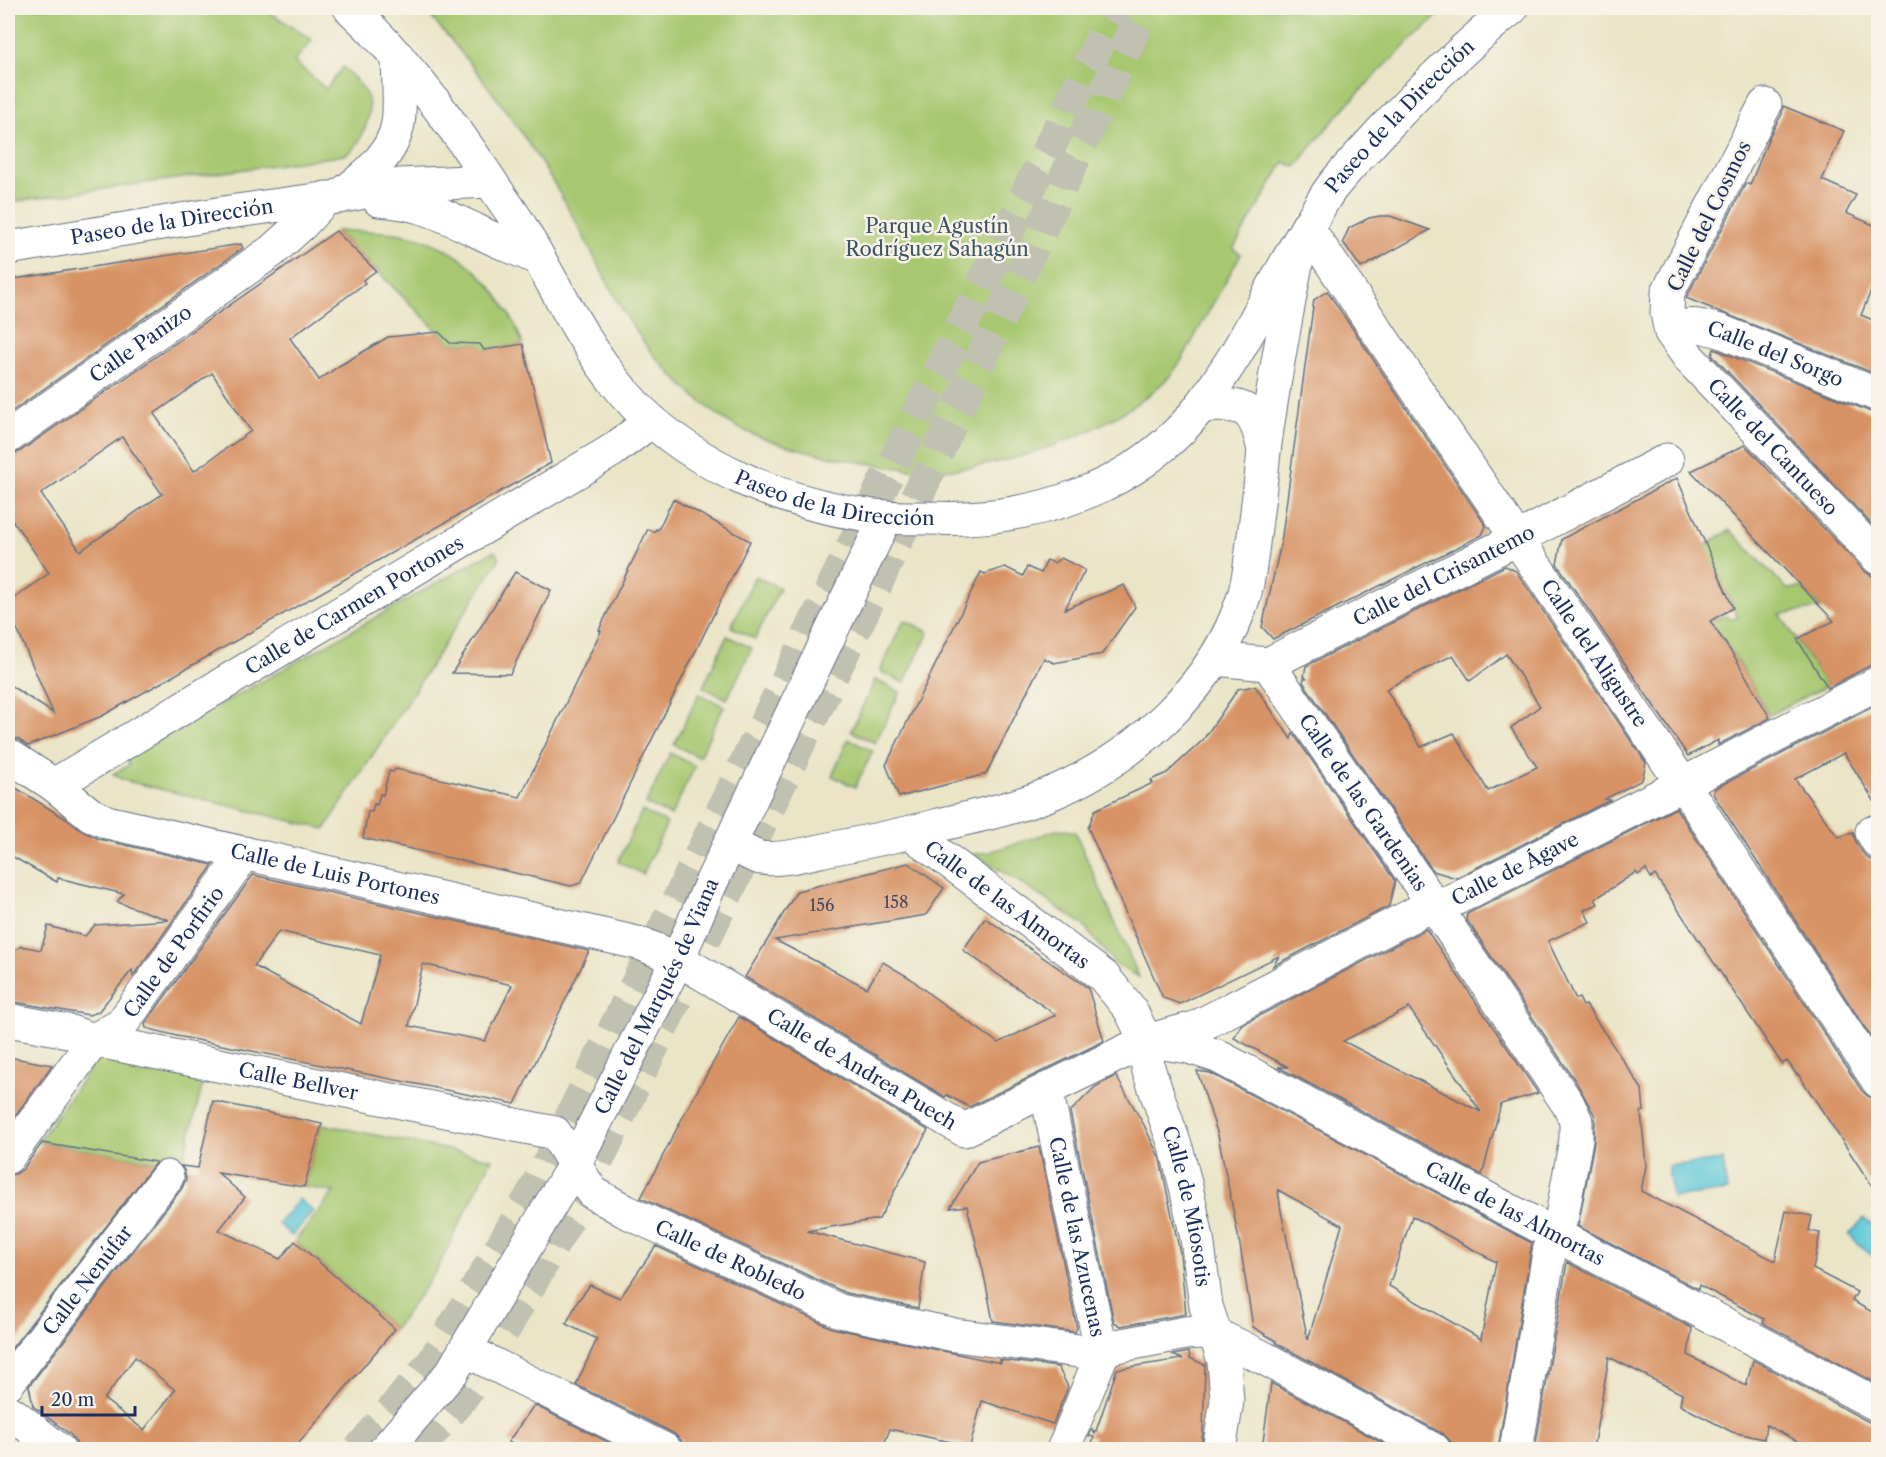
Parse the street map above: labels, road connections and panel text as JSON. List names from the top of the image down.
{
  "streets": {
    "street": [
      "Paseo de la Dirección",
      "Calle del Cosmos",
      "Calle Panizo",
      "Calle del Sorgo",
      "Calle del Cantueso",
      "Calle del Crisantemo",
      "Calle de Carmen Portones",
      "Calle del Aligustre",
      "Calle de las Gardenias",
      "Calle de Ágave",
      "Calle de Luis Portones",
      "Calle de las Almortas",
      "Calle de Porfirio",
      "Calle del Marqués de Viana",
      "Calle de Andrea Puech",
      "Calle Bellver",
      "Calle de Miosotis",
      "Calle de las Azucenas",
      "Calle de Robledo",
      "Calle Nenúfar"
    ]
  },
  "crossings": [
    ["Paseo de la Dirección", "Calle Panizo"],
    ["Paseo de la Dirección", "Calle de Carmen Portones"],
    ["Paseo de la Dirección", "Calle del Aligustre"],
    ["Paseo de la Dirección", "Calle de las Almortas"],
    ["Paseo de la Dirección", "Calle del Marqués de Viana"],
    ["Calle del Cosmos", "Calle del Sorgo"],
    ["Calle del Cosmos", "Calle del Cantueso"],
    ["Calle del Sorgo", "Calle del Cantueso"],
    ["Calle del Crisantemo", "Calle del Aligustre"],
    ["Calle del Crisantemo", "Calle de las Gardenias"],
    ["Calle de Carmen Portones", "Calle de Luis Portones"],
    ["Calle del Aligustre", "Calle de Ágave"],
    ["Calle de las Gardenias", "Calle de Ágave"],
    ["Calle de las Gardenias", "Calle de las Almortas"],
    ["Calle de Ágave", "Calle de las Almortas"],
    ["Calle de Ágave", "Calle de Andrea Puech"],
    ["Calle de Ágave", "Calle de Miosotis"],
    ["Calle de Luis Portones", "Calle de Porfirio"],
    ["Calle de Luis Portones", "Calle del Marqués de Viana"],
    ["Calle de Luis Portones", "Calle de Andrea Puech"],
    ["Calle de las Almortas", "Calle de Andrea Puech"],
    ["Calle de las Almortas", "Calle de Miosotis"],
    ["Calle de Porfirio", "Calle Bellver"],
    ["Calle del Marqués de Viana", "Calle de Andrea Puech"],
    ["Calle del Marqués de Viana", "Calle Bellver"],
    ["Calle del Marqués de Viana", "Calle de Robledo"],
    ["Calle de Andrea Puech", "Calle de Miosotis"],
    ["Calle de Andrea Puech", "Calle de las Azucenas"],
    ["Calle Bellver", "Calle de Robledo"],
    ["Calle de las Azucenas", "Calle de Robledo"]
  ],
  "parks": ["Parque Agustín Rodríguez Sahagún"],
  "house_numbers": ["158", "156"],
  "scale_bar": "20 m"
}
